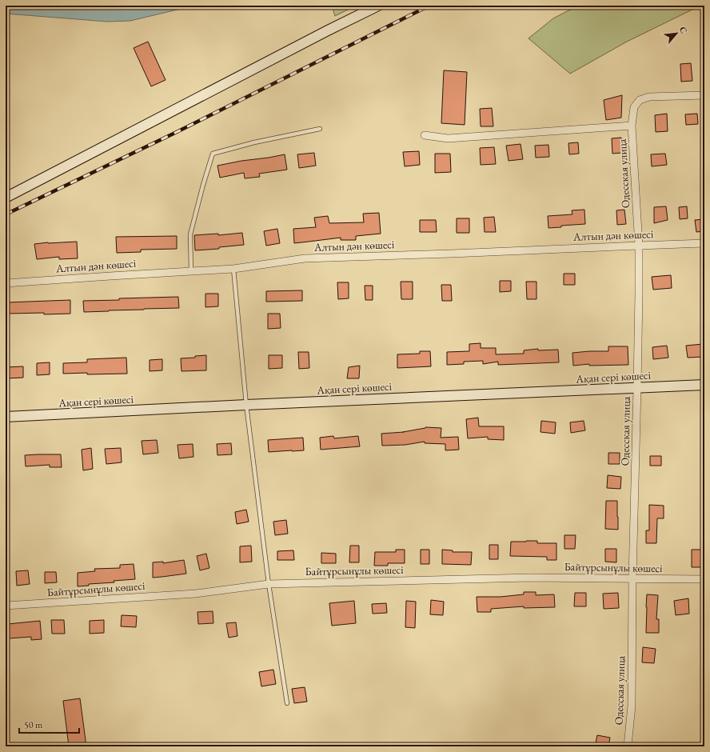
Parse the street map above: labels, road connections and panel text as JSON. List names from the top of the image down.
{
  "streets": {
    "street": [
      "Одесская улица",
      "Алтын дән көшесі",
      "Ақан сері көшесі",
      "Байтұрсынұлы көшесі"
    ]
  },
  "crossings": [
    ["Одесская улица", "Алтын дән көшесі"],
    ["Одесская улица", "Ақан сері көшесі"],
    ["Одесская улица", "Байтұрсынұлы көшесі"]
  ],
  "scale_bar": "50 m",
  "north": "top right"
}
